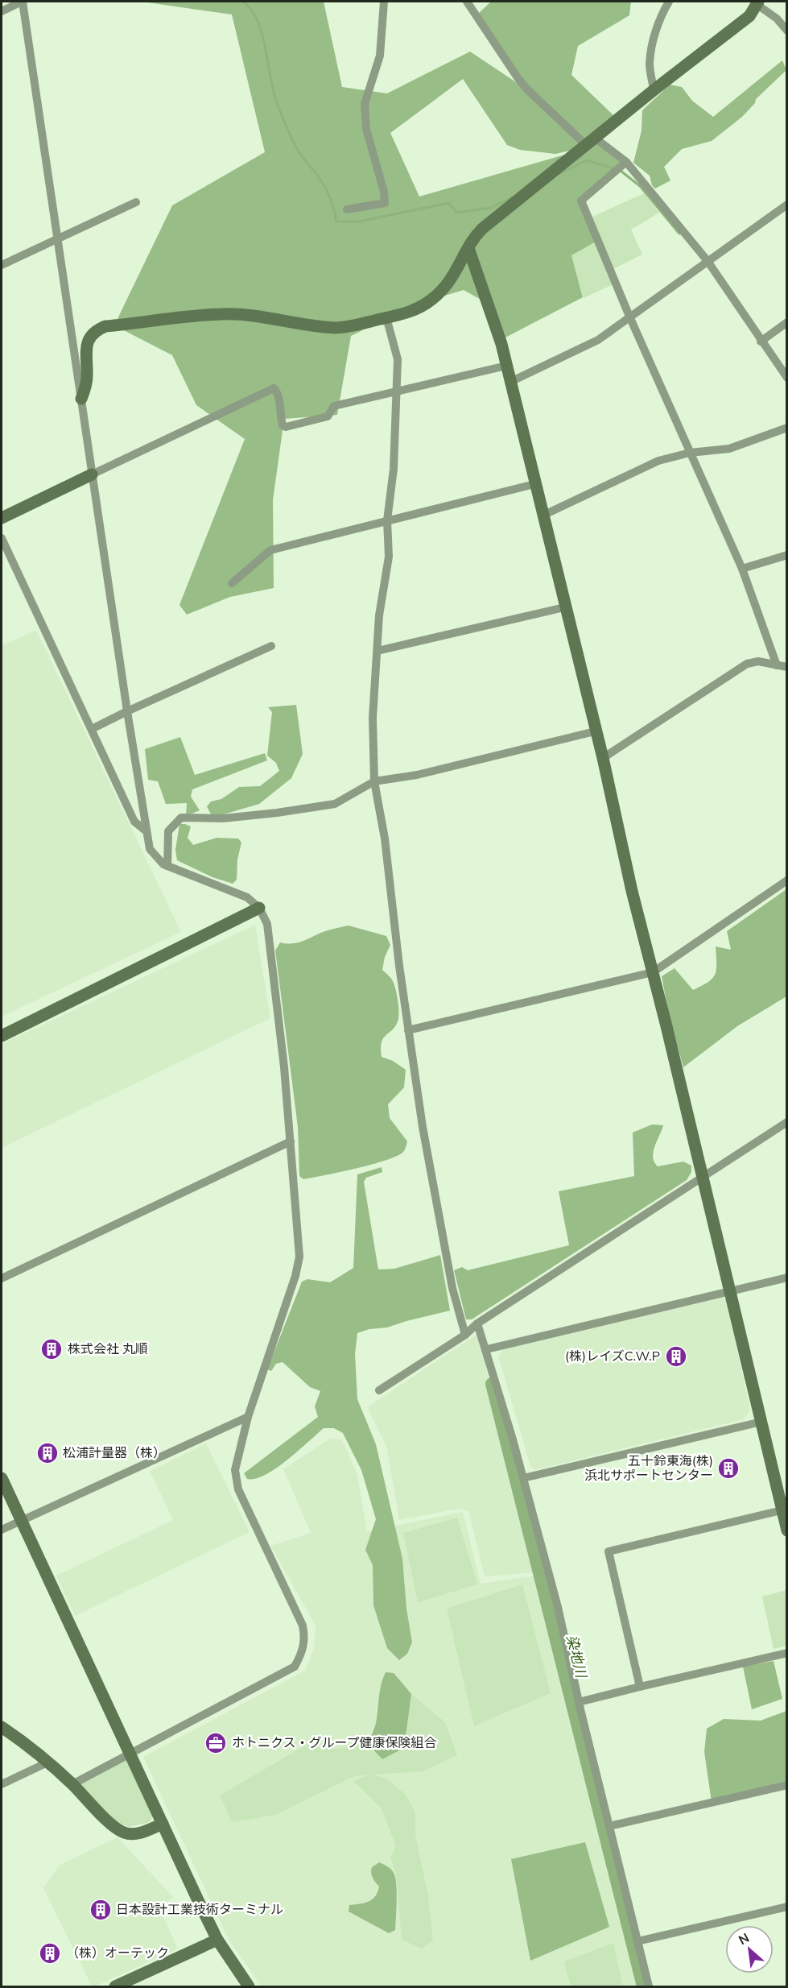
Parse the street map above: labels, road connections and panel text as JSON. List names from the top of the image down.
{
  "water": ["染地川"],
  "places": {
    "building": [
      "株式会社 丸順",
      "(株)レイズC.W.P",
      "松浦計量器（株）",
      "五十鈴東海(株) 浜北サポートセンター",
      "日本設計工業技術ターミナル",
      "（株）オーテック"
    ],
    "office": ["ホトニクス・グループ健康保険組合"]
  },
  "north": "top left"
}
